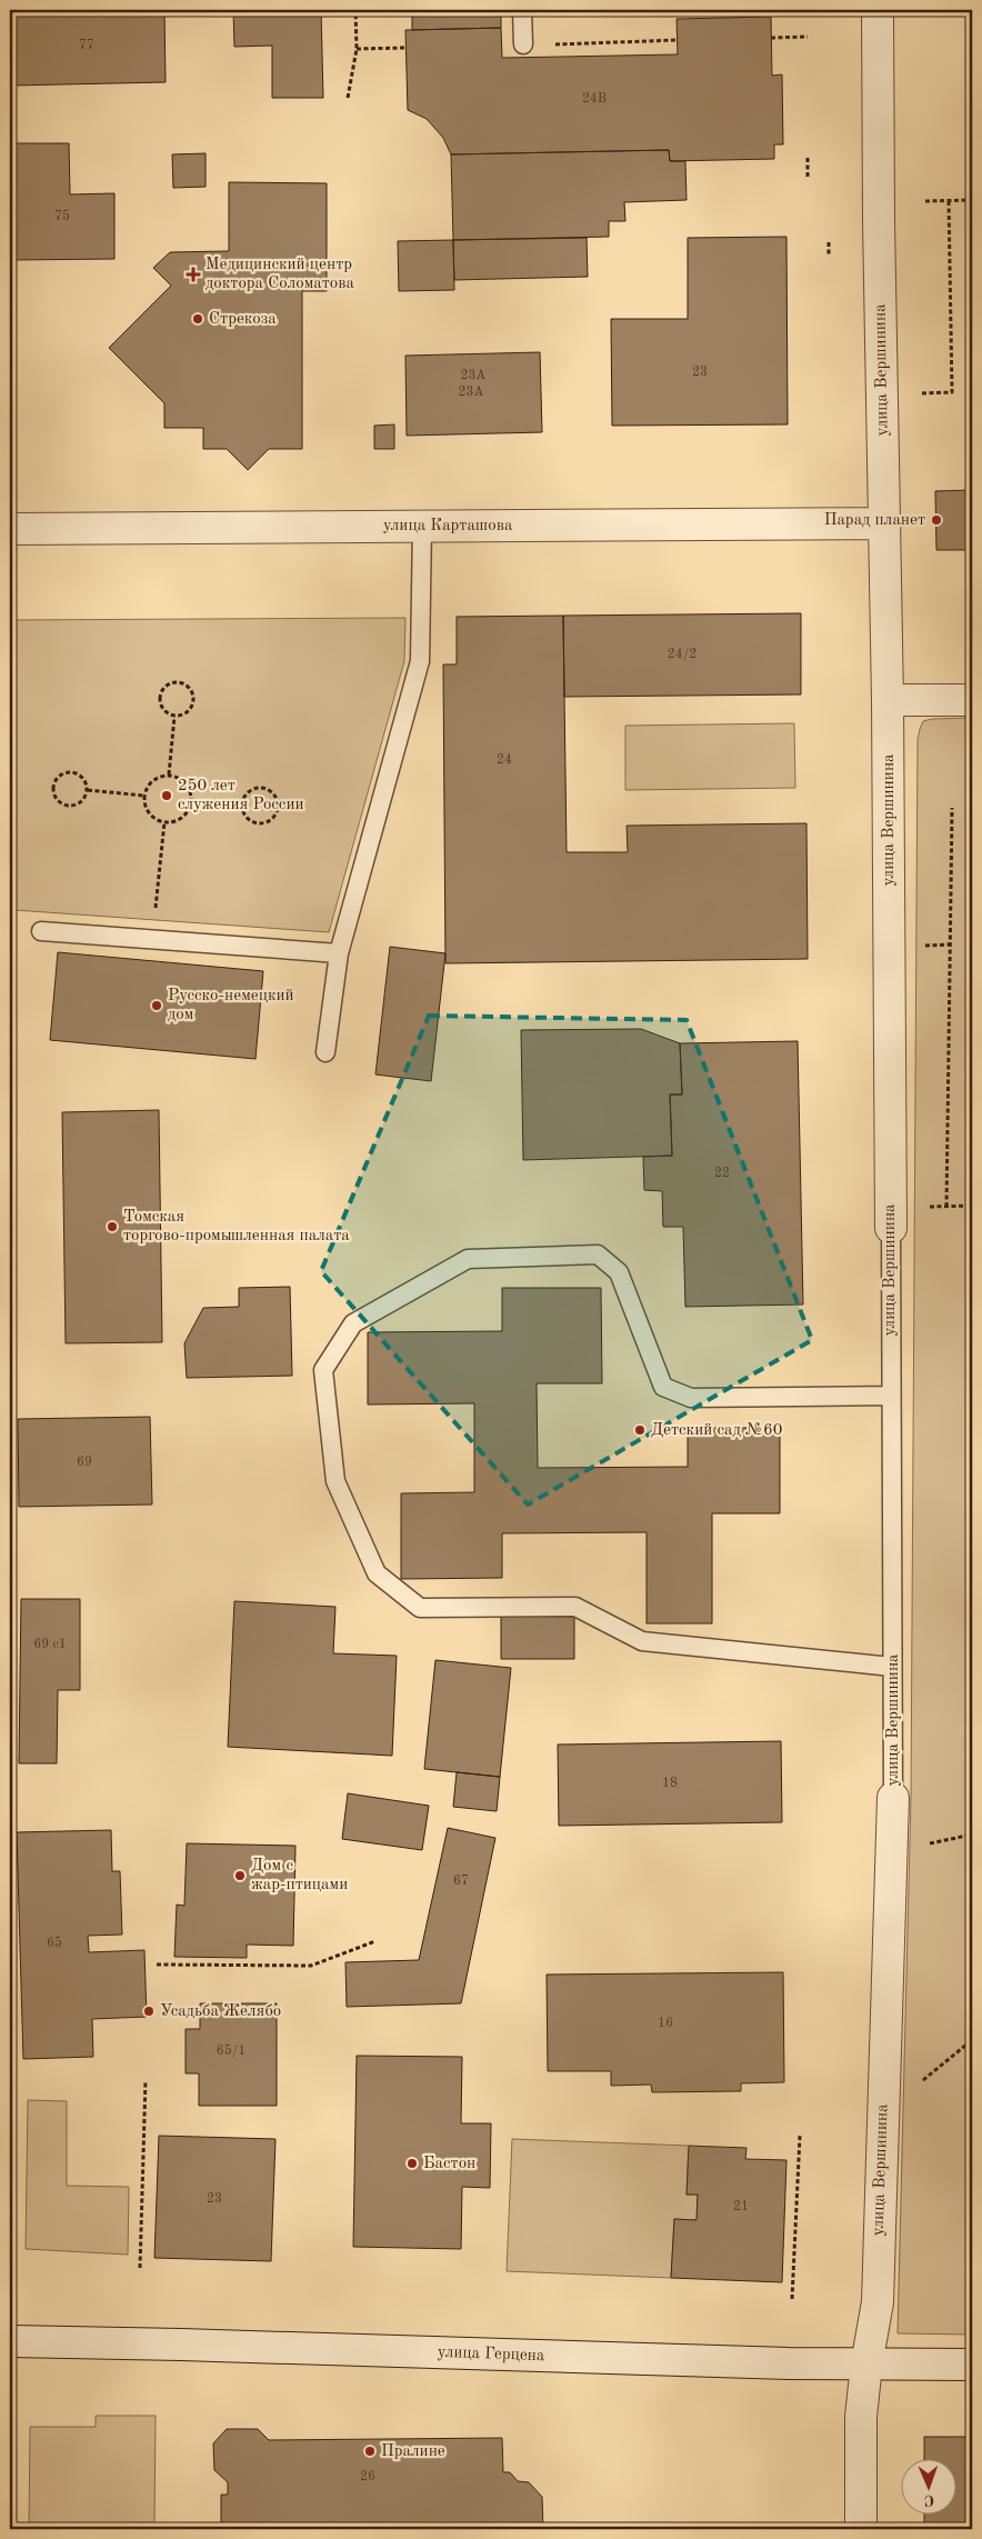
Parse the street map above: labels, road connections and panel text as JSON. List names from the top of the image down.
{
  "streets": {
    "street": ["улица Вершинина", "улица Карташова", "улица Герцена"]
  },
  "crossings": [
    ["улица Вершинина", "улица Карташова"],
    ["улица Вершинина", "улица Герцена"]
  ],
  "places": {
    "health": ["Медицинский центр доктора Соломатова"],
    "other": [
      "Стрекоза",
      "Парад планет",
      "250 лет служения России",
      "Русско-немецкий дом",
      "Томская торгово-промышленная палата",
      "Детский сад №60",
      "Дом с жар-птицами",
      "Усадьба Желябо",
      "Бастон",
      "Пралине"
    ]
  },
  "house_numbers": [
    "77",
    "24В",
    "75",
    "23",
    "23А",
    "23А",
    "24/2",
    "24",
    "22",
    "69",
    "69 с1",
    "18",
    "67",
    "65",
    "16",
    "65/1",
    "23",
    "21",
    "26"
  ],
  "north": "bottom"
}
